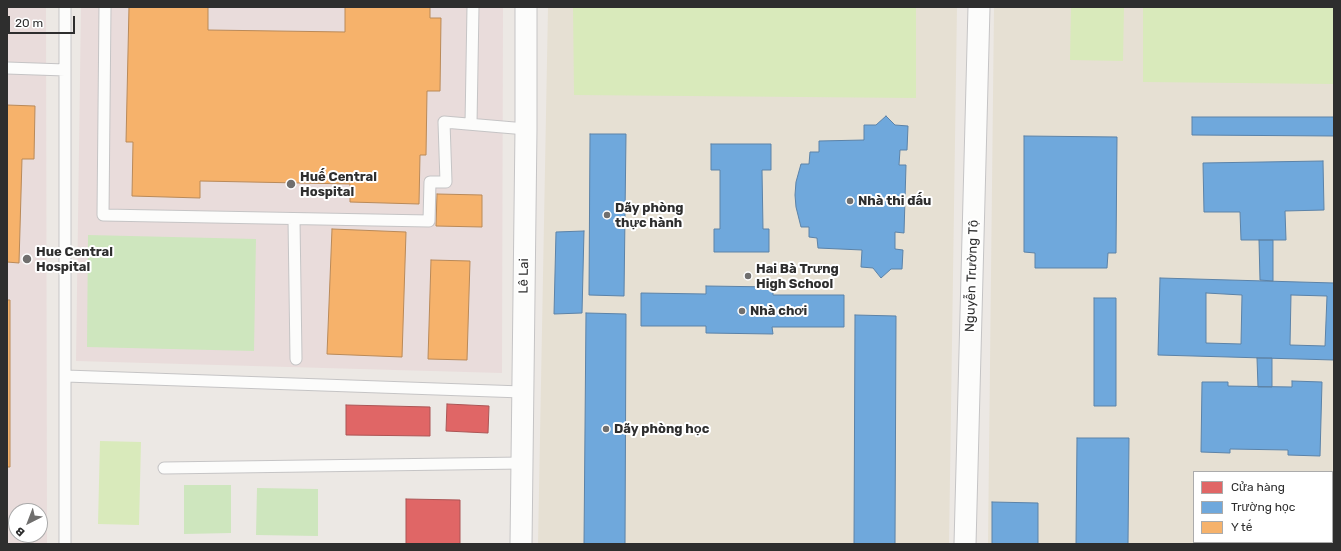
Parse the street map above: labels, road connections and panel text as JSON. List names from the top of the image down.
{
  "streets": {
    "street": ["Lê Lai", "Nguyễn Trường Tộ"]
  },
  "places": [
    "Huế Central Hospital",
    "Nhà thi đấu",
    "Dãy phòng thực hành",
    "Hue Central Hospital",
    "Hai Bà Trưng High School",
    "Nhà chơi",
    "Dãy phòng học"
  ],
  "legend": ["Cửa hàng", "Trường học", "Y tế"],
  "scale_bar": "20 m",
  "north": "bottom left"
}
